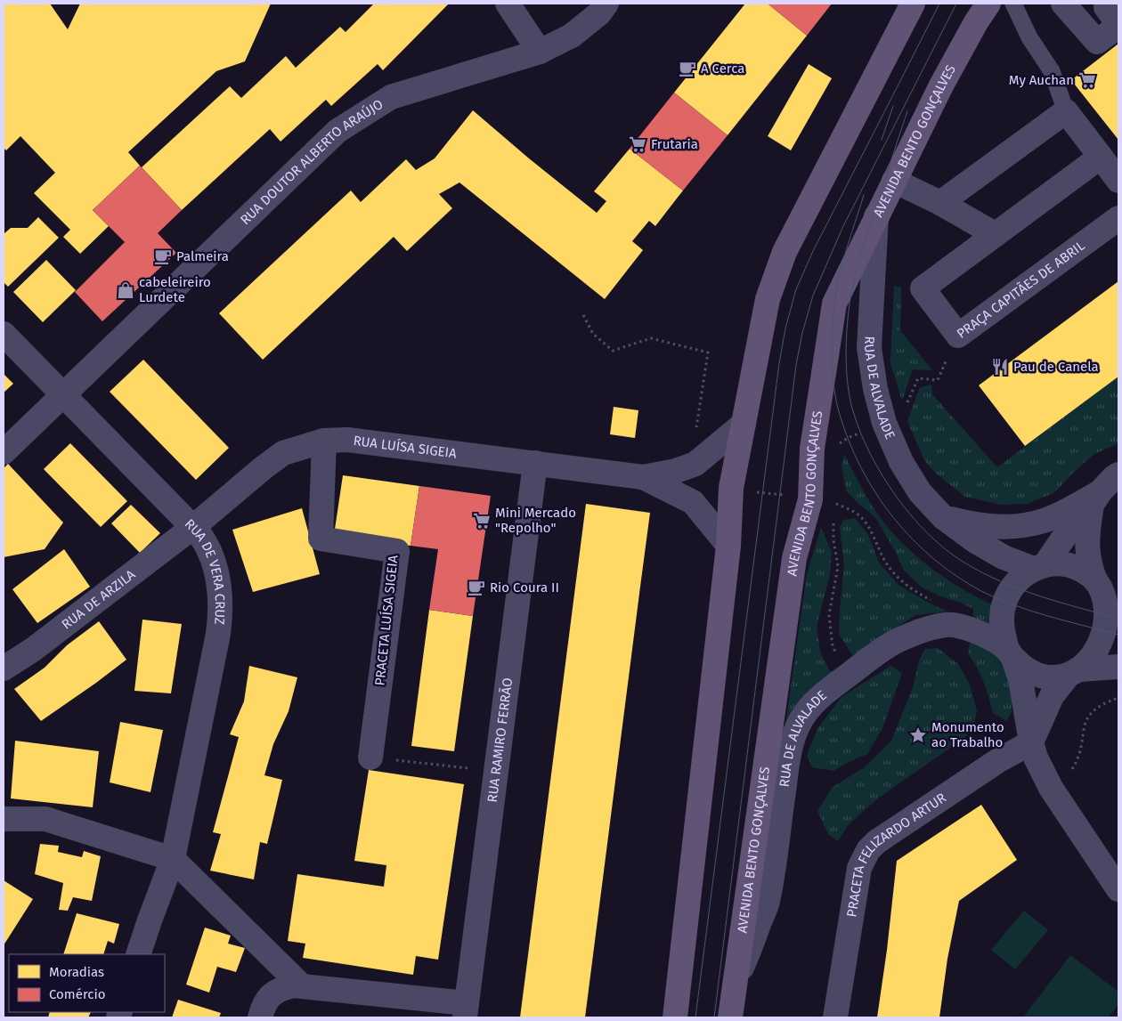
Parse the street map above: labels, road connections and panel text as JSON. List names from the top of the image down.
{
  "streets": {
    "main road": ["AVENIDA BENTO GONÇALVES"],
    "street": [
      "RUA DOUTOR ALBERTO ARAÚJO",
      "PRAÇA CAPITÃES DE ABRIL",
      "RUA DE ALVALADE",
      "RUA LUÍSA SIGEIA",
      "RUA DE VERA CRUZ",
      "RUA DE ARZILA",
      "PRACETA LUÍSA SIGEIA",
      "RUA RAMIRO FERRÃO",
      "PRACETA FELIZARDO ARTUR"
    ]
  },
  "crossings": [
    ["AVENIDA BENTO GONÇALVES", "RUA DE ALVALADE"],
    ["RUA DOUTOR ALBERTO ARAÚJO", "RUA DE VERA CRUZ"],
    ["RUA LUÍSA SIGEIA", "RUA DE VERA CRUZ"],
    ["RUA LUÍSA SIGEIA", "RUA DE ARZILA"],
    ["RUA LUÍSA SIGEIA", "PRACETA LUÍSA SIGEIA"],
    ["RUA LUÍSA SIGEIA", "RUA RAMIRO FERRÃO"],
    ["RUA DE VERA CRUZ", "RUA DE ARZILA"]
  ],
  "places": {
    "cafe": ["A Cerca", "Palmeira", "Rio Coura II"],
    "supermarket": ["My Auchan", "Frutaria", "Mini Mercado \"Repolho\""],
    "shop": ["cabeleireiro Lurdete"],
    "restaurant": ["Pau de Canela"],
    "place": ["Monumento ao Trabalho"]
  },
  "legend": ["Moradias", "Comércio"]
}
